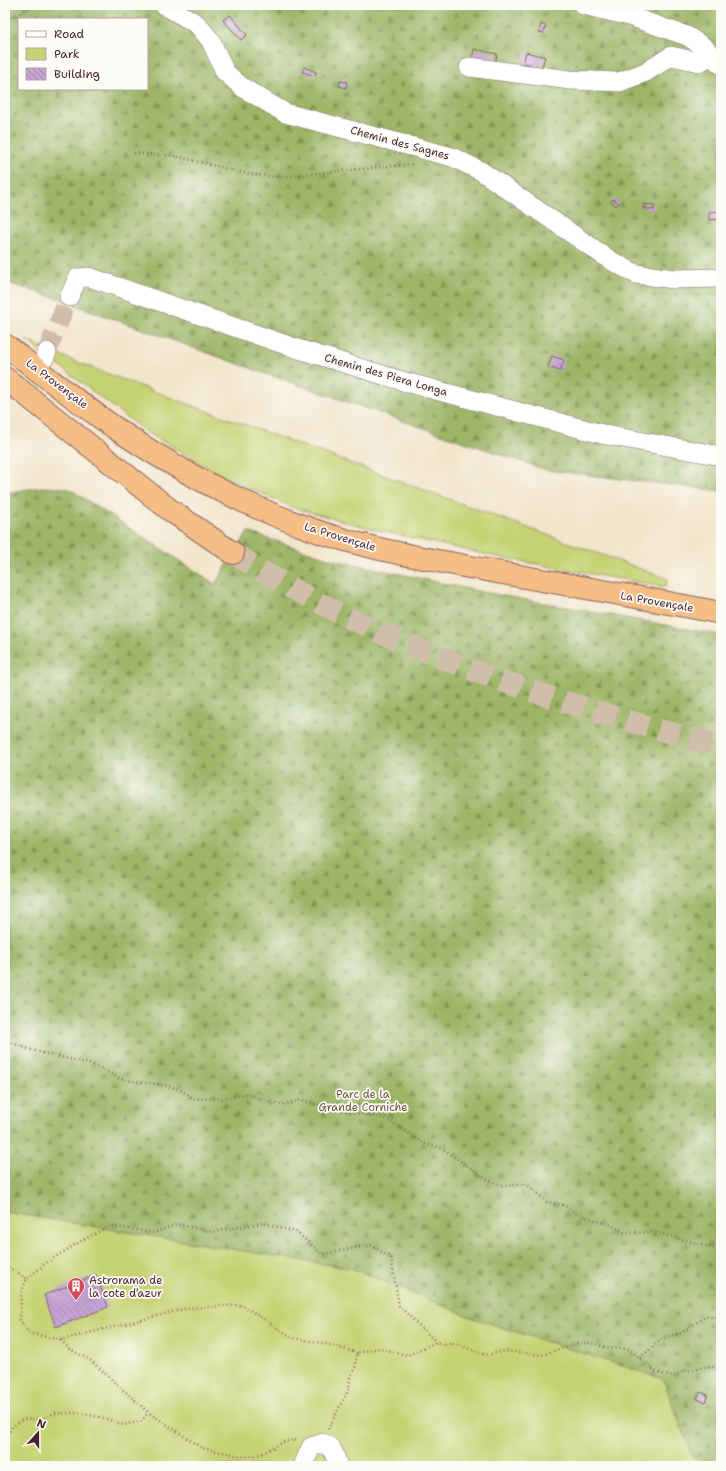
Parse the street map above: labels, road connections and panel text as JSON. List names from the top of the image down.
{
  "streets": {
    "highway": ["La Provençale"],
    "street": ["Chemin des Sagnes", "Chemin des Piera Longa"]
  },
  "parks": ["Parc de la Grande Corniche"],
  "places": {
    "building": ["Astrorama de la cote d'azur"]
  },
  "legend": ["Road", "Park", "Building"],
  "north": "top"
}
